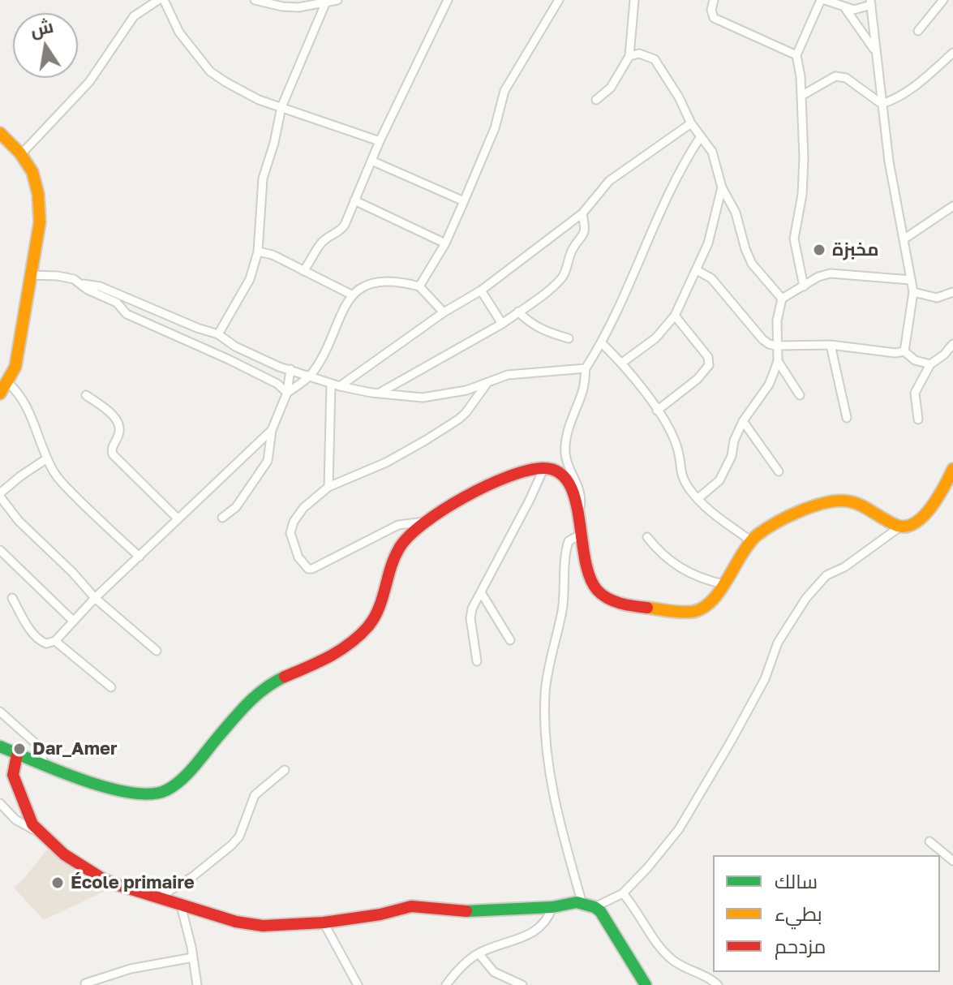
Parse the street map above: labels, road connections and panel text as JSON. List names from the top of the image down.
{
  "places": ["مخبزة", "Dar_Amer", "École primaire"],
  "legend": ["سالك", "بطيء", "مزدحم"],
  "north": "top"
}
